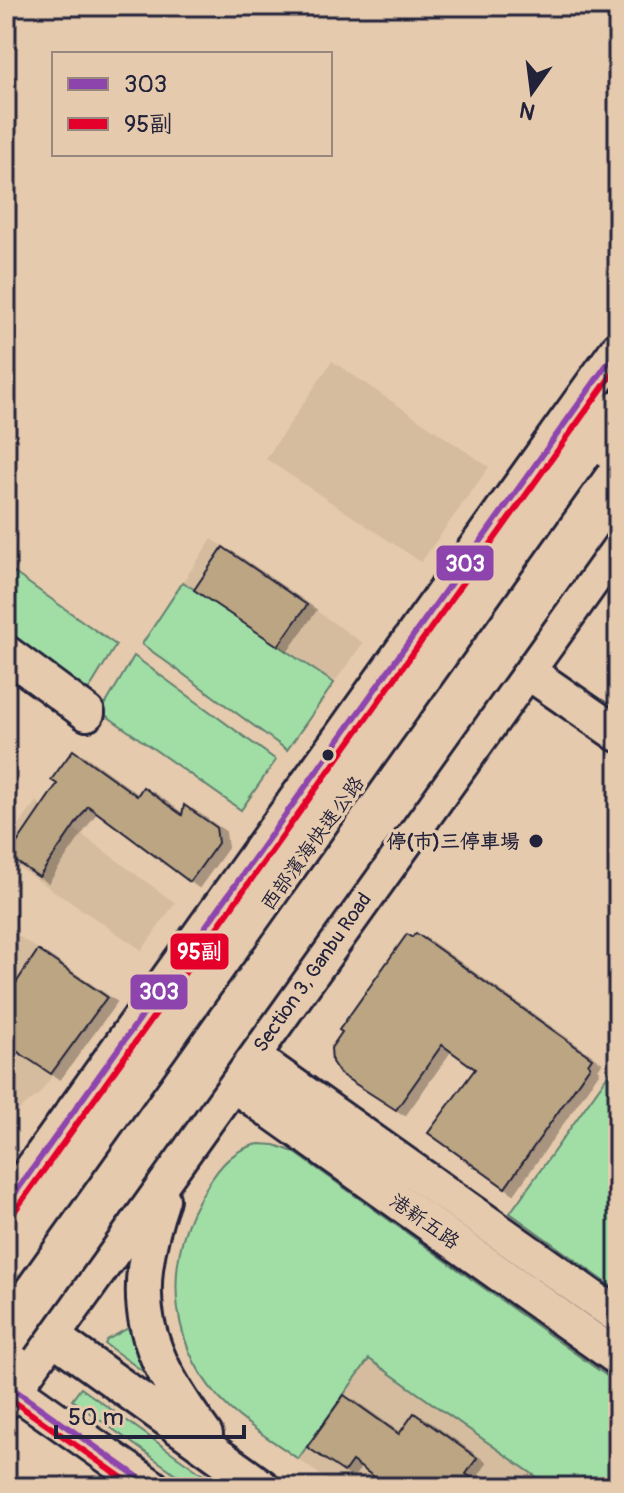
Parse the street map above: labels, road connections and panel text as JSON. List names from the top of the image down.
{
  "streets": {
    "highway": ["西部濱海快速公路"],
    "street": ["Section 3, Ganbu Road", "港新五路"]
  },
  "crossings": [
    ["Section 3, Ganbu Road", "港新五路"]
  ],
  "places": ["停(市)三停車場"],
  "lines": ["transit line 303", "transit line 95副"],
  "legend": ["303", "95副"],
  "scale_bar": "50 m",
  "north": "bottom"
}
